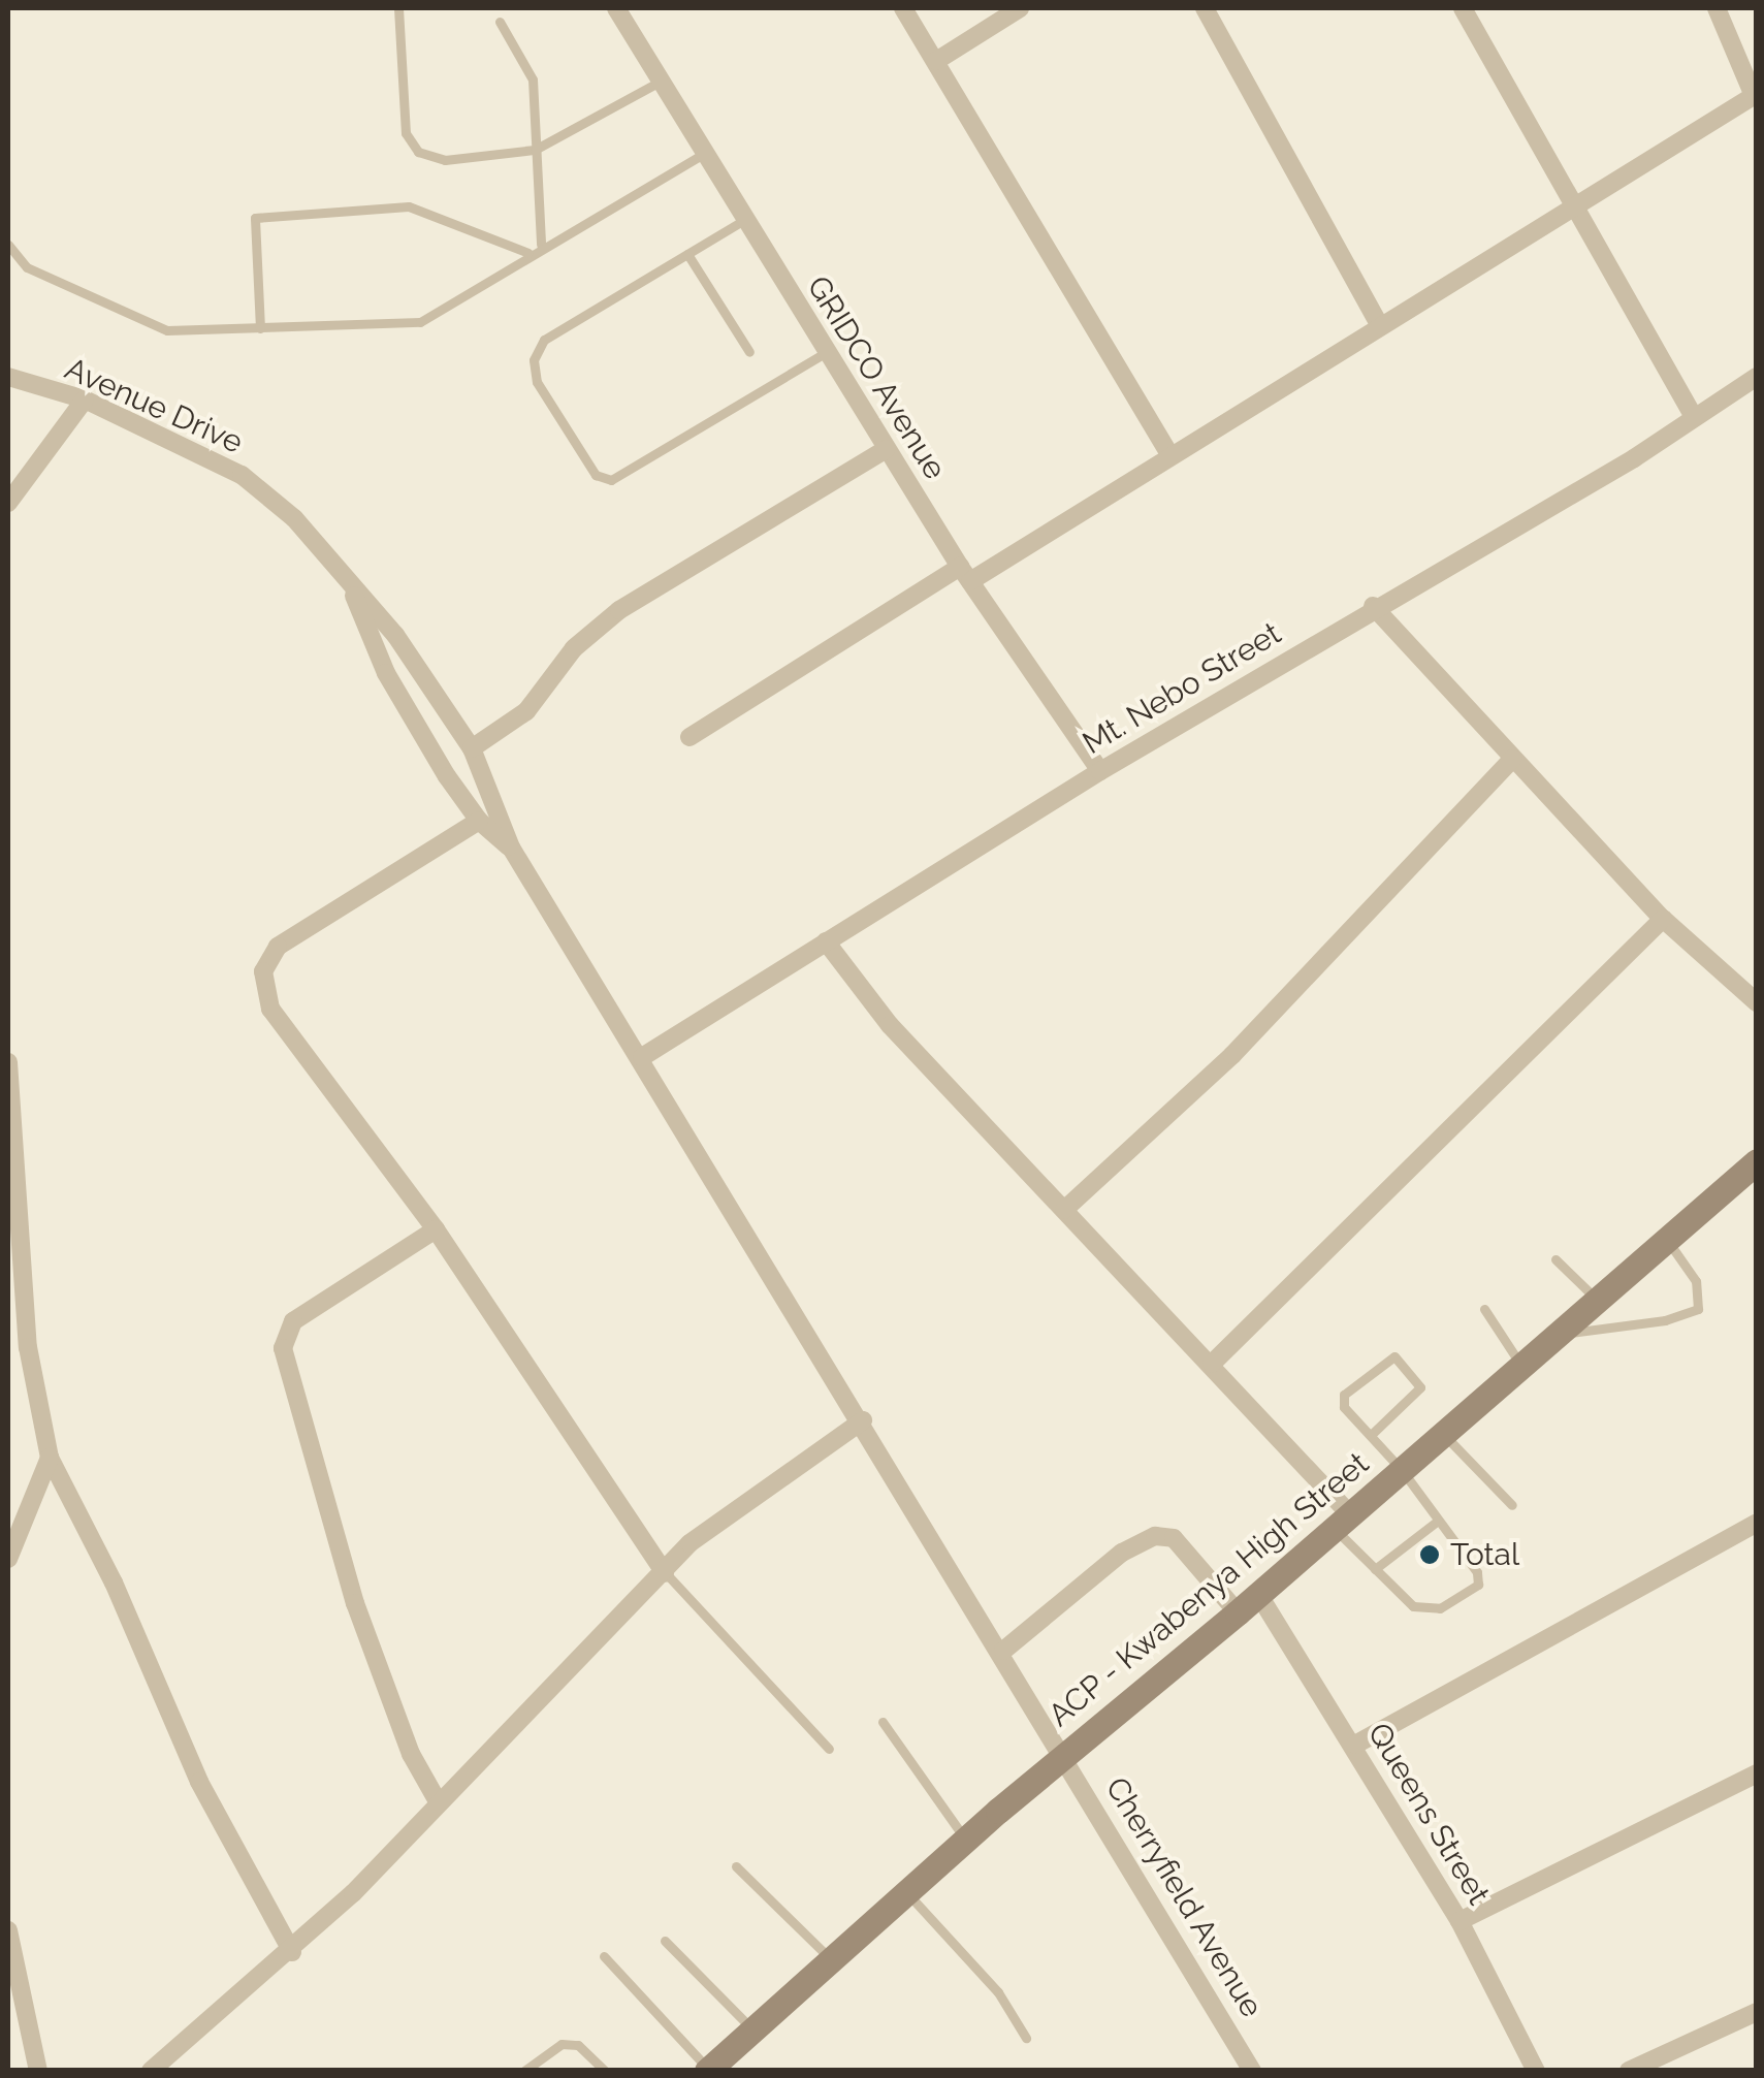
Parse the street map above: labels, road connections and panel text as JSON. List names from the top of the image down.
{
  "streets": {
    "main road": ["ACP - Kwabenya High Street"],
    "street": [
      "GRIDCO Avenue",
      "Avenue Drive",
      "Mt. Nebo Street",
      "Queens Street",
      "Cherryfield Avenue"
    ]
  },
  "crossings": [
    ["GRIDCO Avenue", "Mt. Nebo Street"],
    ["Mt. Nebo Street", "Cherryfield Avenue"],
    ["ACP - Kwabenya High Street", "Queens Street"],
    ["ACP - Kwabenya High Street", "Cherryfield Avenue"],
    ["Queens Street", "Cherryfield Avenue"]
  ],
  "places": ["Total"]
}
